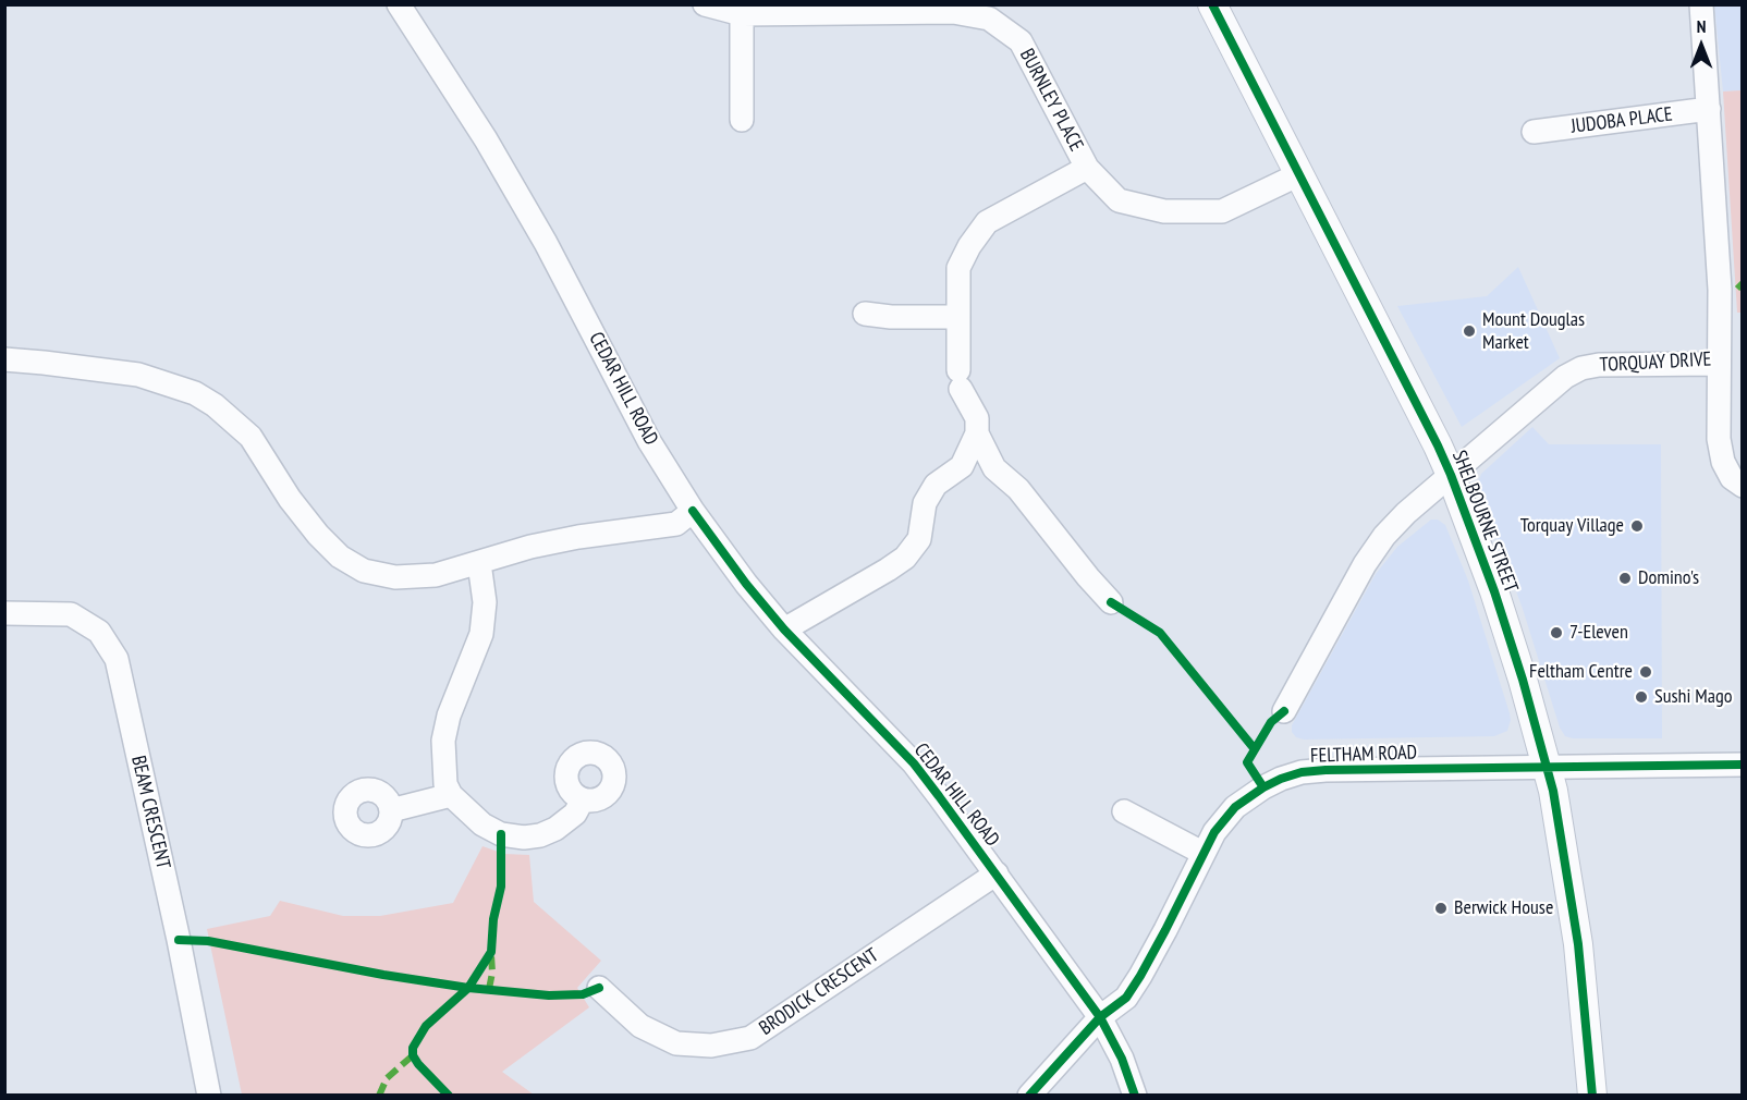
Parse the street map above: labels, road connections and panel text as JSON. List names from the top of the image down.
{
  "streets": {
    "main road": ["SHELBOURNE STREET"],
    "street": [
      "BURNLEY PLACE",
      "JUDOBA PLACE",
      "TORQUAY DRIVE",
      "CEDAR HILL ROAD",
      "FELTHAM ROAD",
      "BEAM CRESCENT",
      "BRODICK CRESCENT"
    ]
  },
  "crossings": [
    ["BURNLEY PLACE", "SHELBOURNE STREET"],
    ["JUDOBA PLACE", "TORQUAY DRIVE"],
    ["TORQUAY DRIVE", "SHELBOURNE STREET"],
    ["CEDAR HILL ROAD", "FELTHAM ROAD"],
    ["CEDAR HILL ROAD", "BRODICK CRESCENT"],
    ["SHELBOURNE STREET", "FELTHAM ROAD"]
  ],
  "places": [
    "Mount Douglas Market",
    "Torquay Village",
    "Domino's",
    "7-Eleven",
    "Feltham Centre",
    "Sushi Mago",
    "Berwick House"
  ],
  "north": "top"
}
